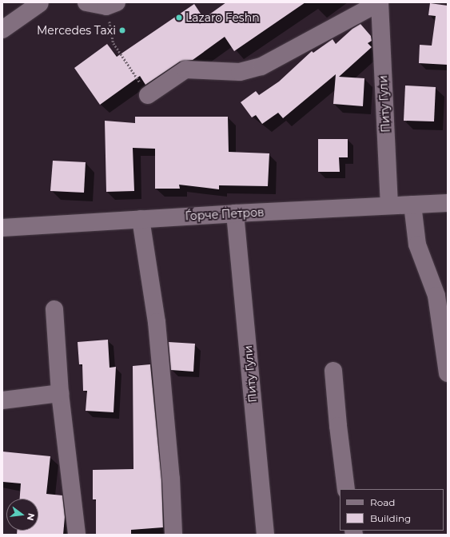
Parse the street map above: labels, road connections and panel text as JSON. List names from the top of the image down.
{
  "streets": {
    "street": ["Питу Гули", "Ѓорче Петров"]
  },
  "crossings": [
    ["Питу Гули", "Ѓорче Петров"]
  ],
  "places": ["Lazaro Feshn", "Mercedes Taxi"],
  "legend": ["Road", "Building"],
  "north": "right"
}
